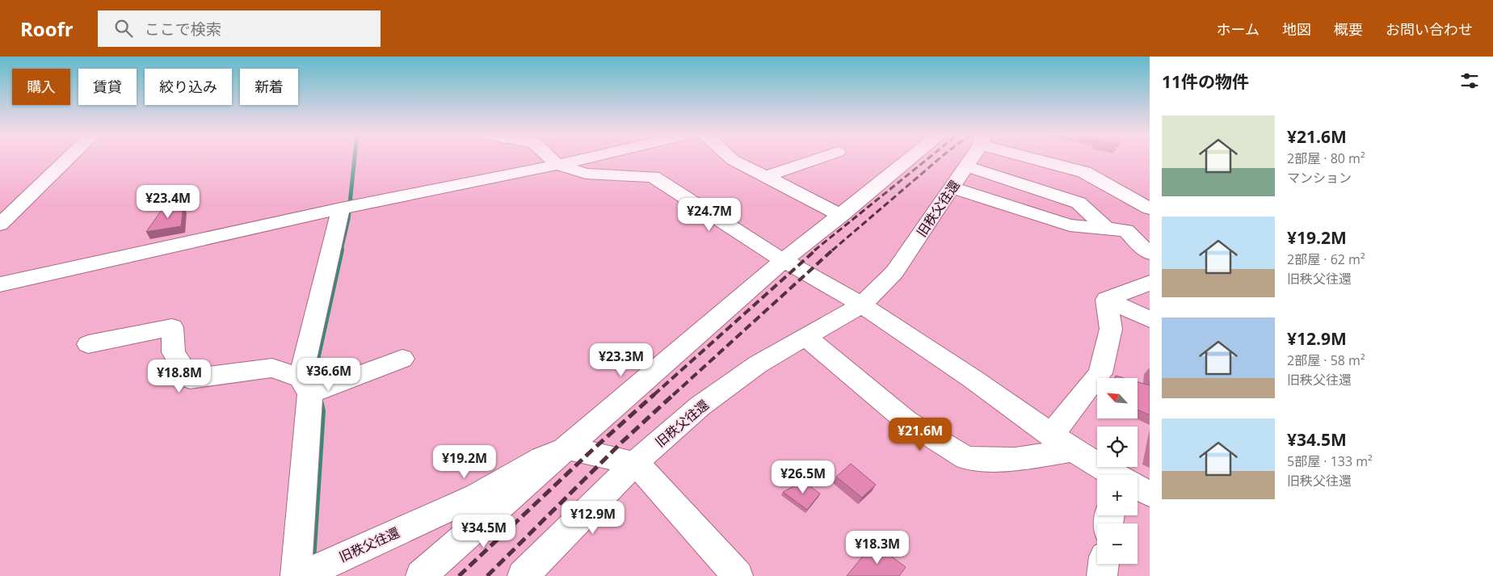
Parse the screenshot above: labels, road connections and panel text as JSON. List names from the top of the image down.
{
  "streets": {
    "main road": ["旧秩父往還"]
  },
  "north": "top left",
  "page": {
    "header": "Roofr",
    "search": "ここで検索",
    "nav": [
      "ホーム",
      "地図",
      "概要",
      "お問い合わせ"
    ],
    "heading": "11件の物件",
    "chip": [
      "購入",
      "賃貸",
      "絞り込み",
      "新着"
    ],
    "list": [
      {
        "name": "¥21.6M",
        "note": "2部屋 · 80 m² · マンション"
      },
      {
        "name": "¥19.2M",
        "note": "2部屋 · 62 m² · 旧秩父往還"
      },
      {
        "name": "¥12.9M",
        "note": "2部屋 · 58 m² · 旧秩父往還"
      },
      {
        "name": "¥34.5M",
        "note": "5部屋 · 133 m² · 旧秩父往還"
      }
    ],
    "price": [
      "¥23.4M",
      "¥24.7M",
      "¥23.3M",
      "¥36.6M",
      "¥18.8M",
      "¥21.6M",
      "¥19.2M",
      "¥26.5M",
      "¥12.9M",
      "¥34.5M",
      "¥18.3M"
    ],
    "map_buttons": ["+", "−"]
  }
}
